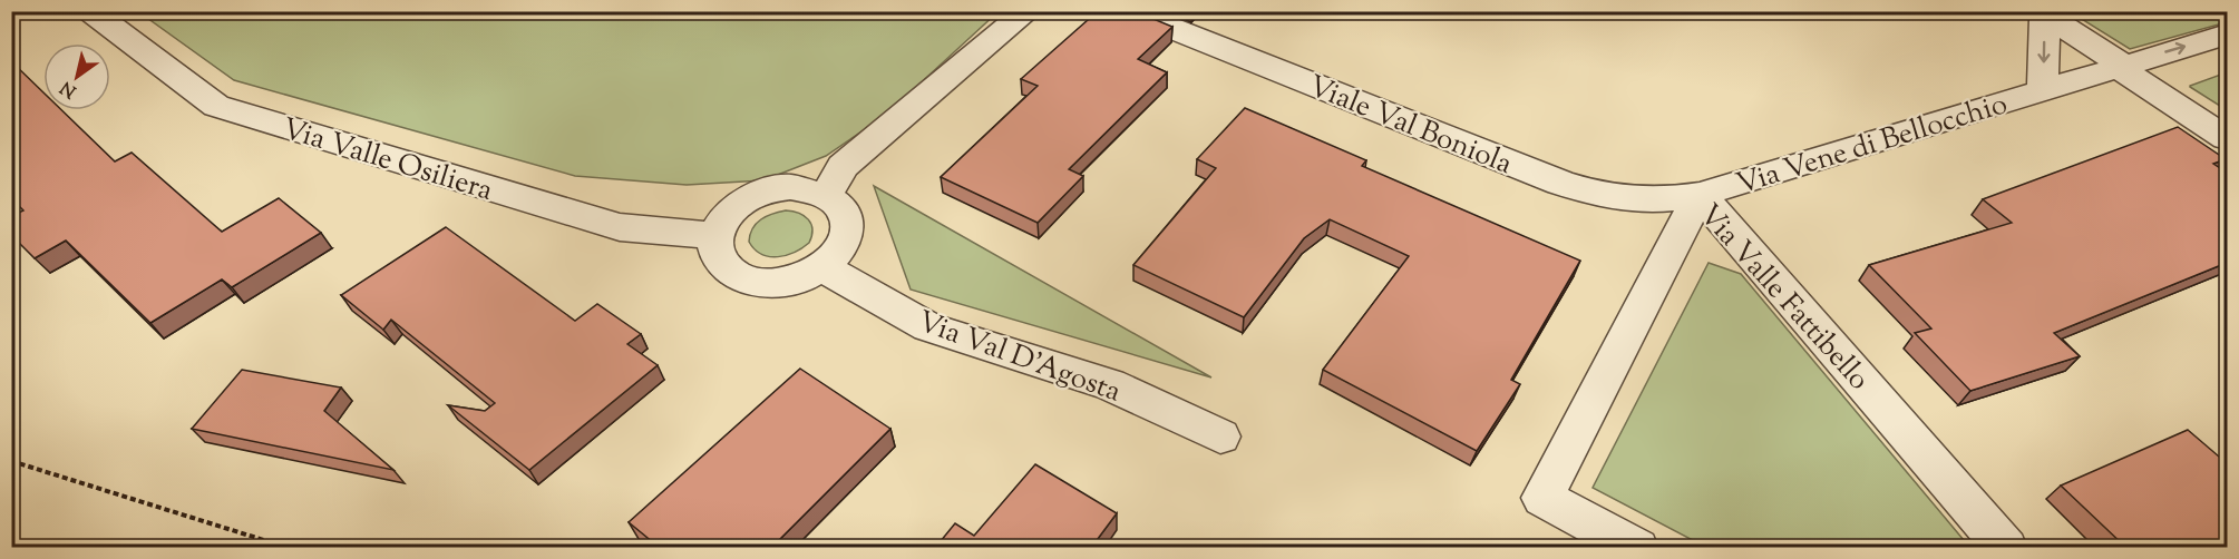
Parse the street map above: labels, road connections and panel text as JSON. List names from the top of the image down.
{
  "streets": {
    "street": [
      "Viale Val Boniola",
      "Via Vene di Bellocchio",
      "Via Valle Osiliera",
      "Via Valle Fattibello",
      "Via Val D'Agosta"
    ]
  },
  "crossings": [
    ["Viale Val Boniola", "Via Vene di Bellocchio"],
    ["Viale Val Boniola", "Via Valle Fattibello"],
    ["Via Vene di Bellocchio", "Via Valle Fattibello"],
    ["Via Valle Osiliera", "Via Val D'Agosta"]
  ],
  "north": "bottom left"
}
